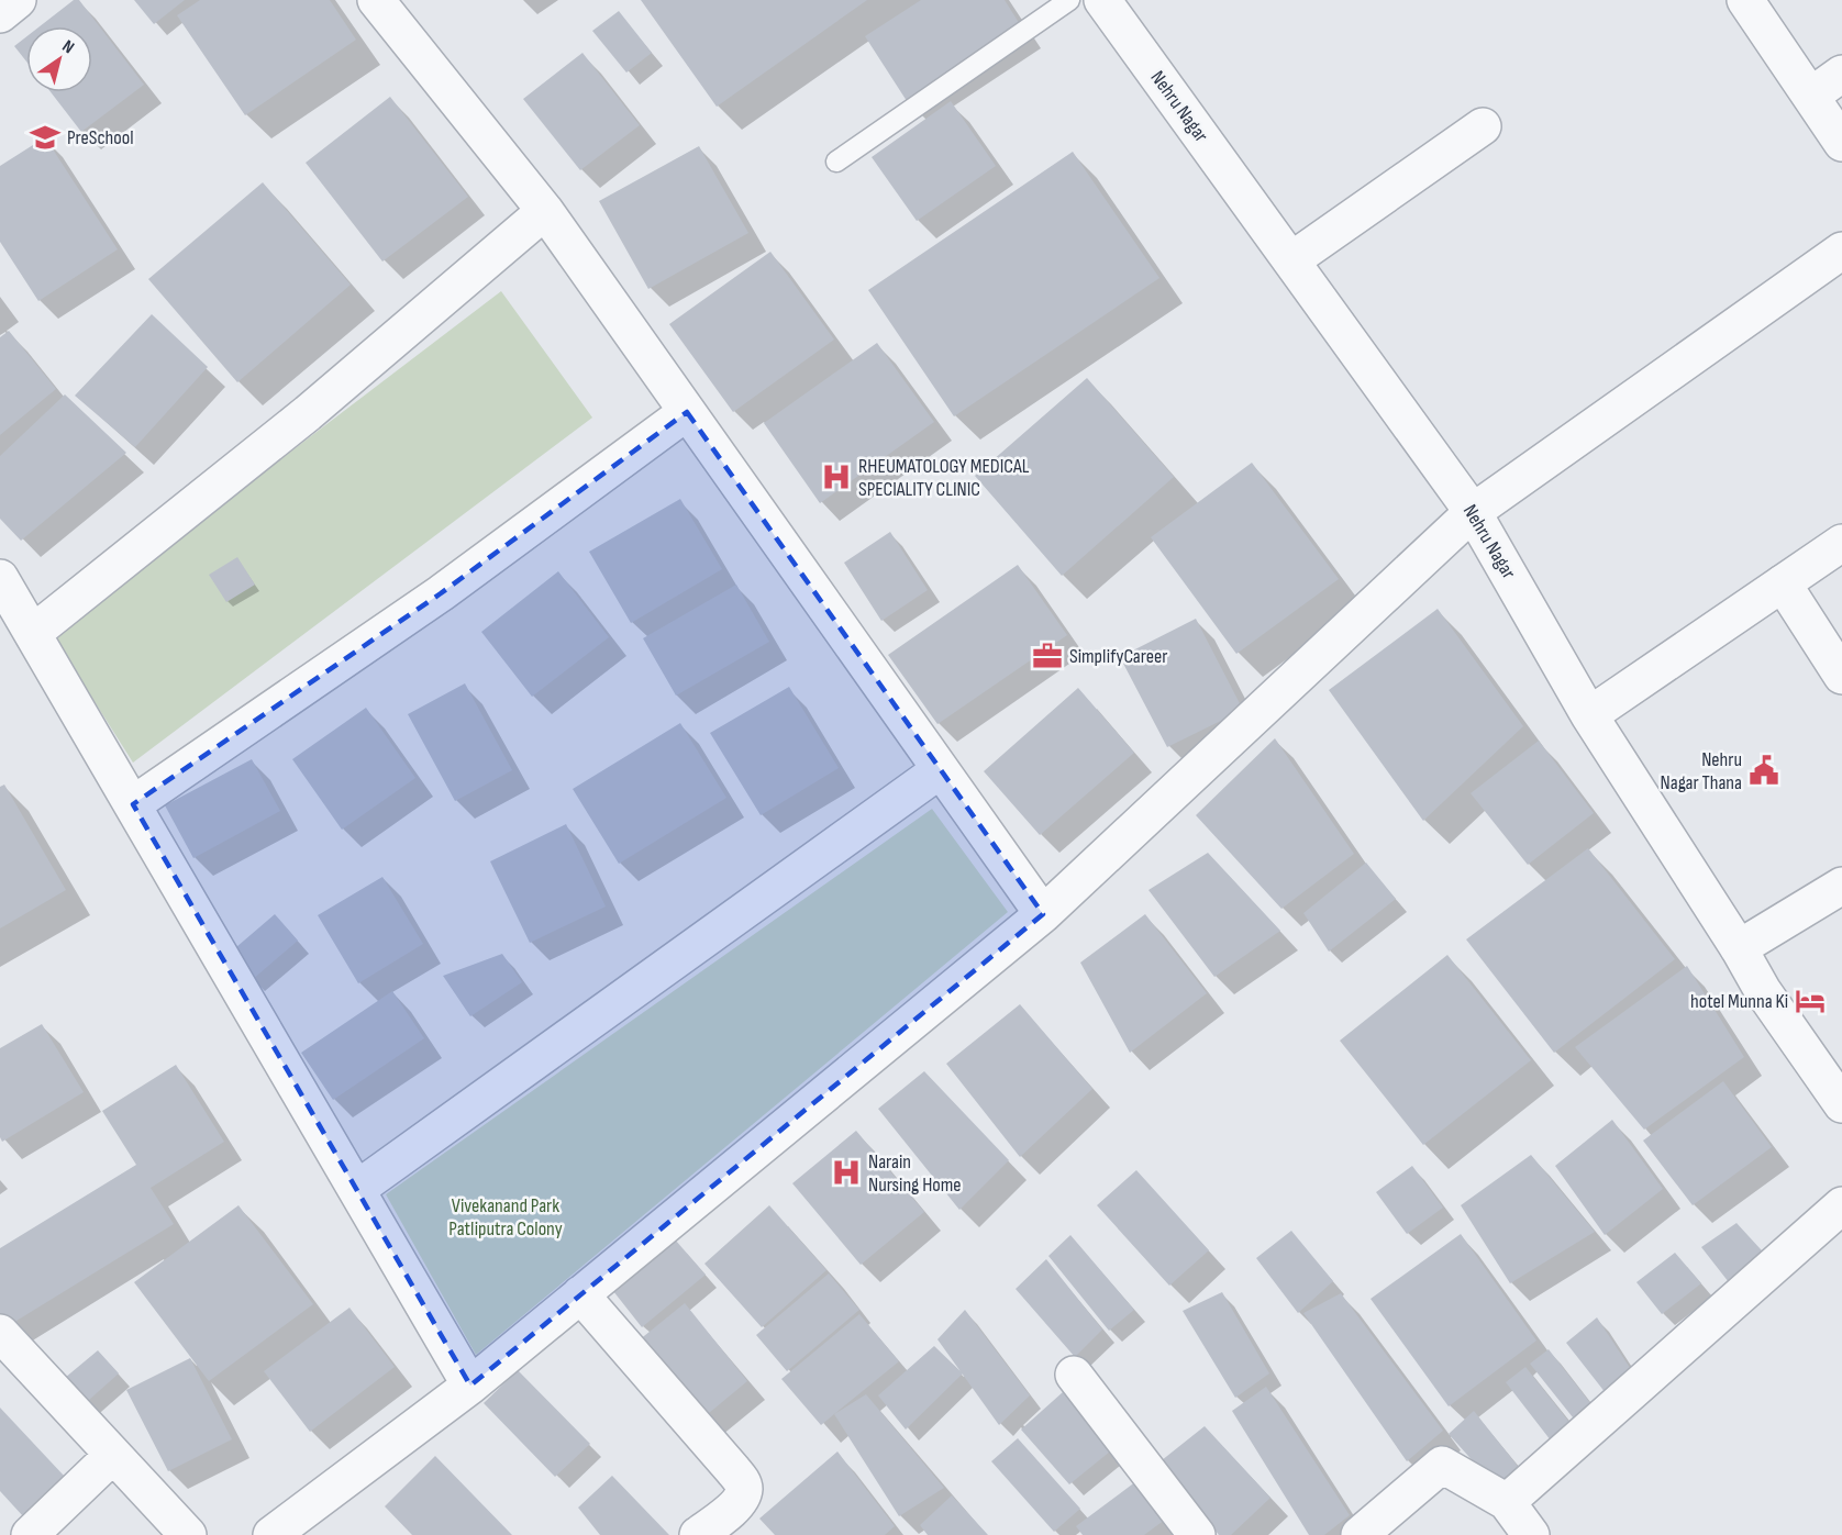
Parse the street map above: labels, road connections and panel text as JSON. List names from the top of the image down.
{
  "streets": {
    "street": ["Nehru Nagar"]
  },
  "parks": ["Vivekanand Park Patliputra Colony"],
  "places": {
    "school or university": ["PreSchool"],
    "hospital": ["RHEUMATOLOGY MEDICAL SPECIALITY CLINIC", "Narain Nursing Home"],
    "office": ["SimplifyCareer"],
    "public building": ["Nehru Nagar Thana"],
    "hotel": ["hotel Munna Ki"]
  },
  "north": "top right"
}
